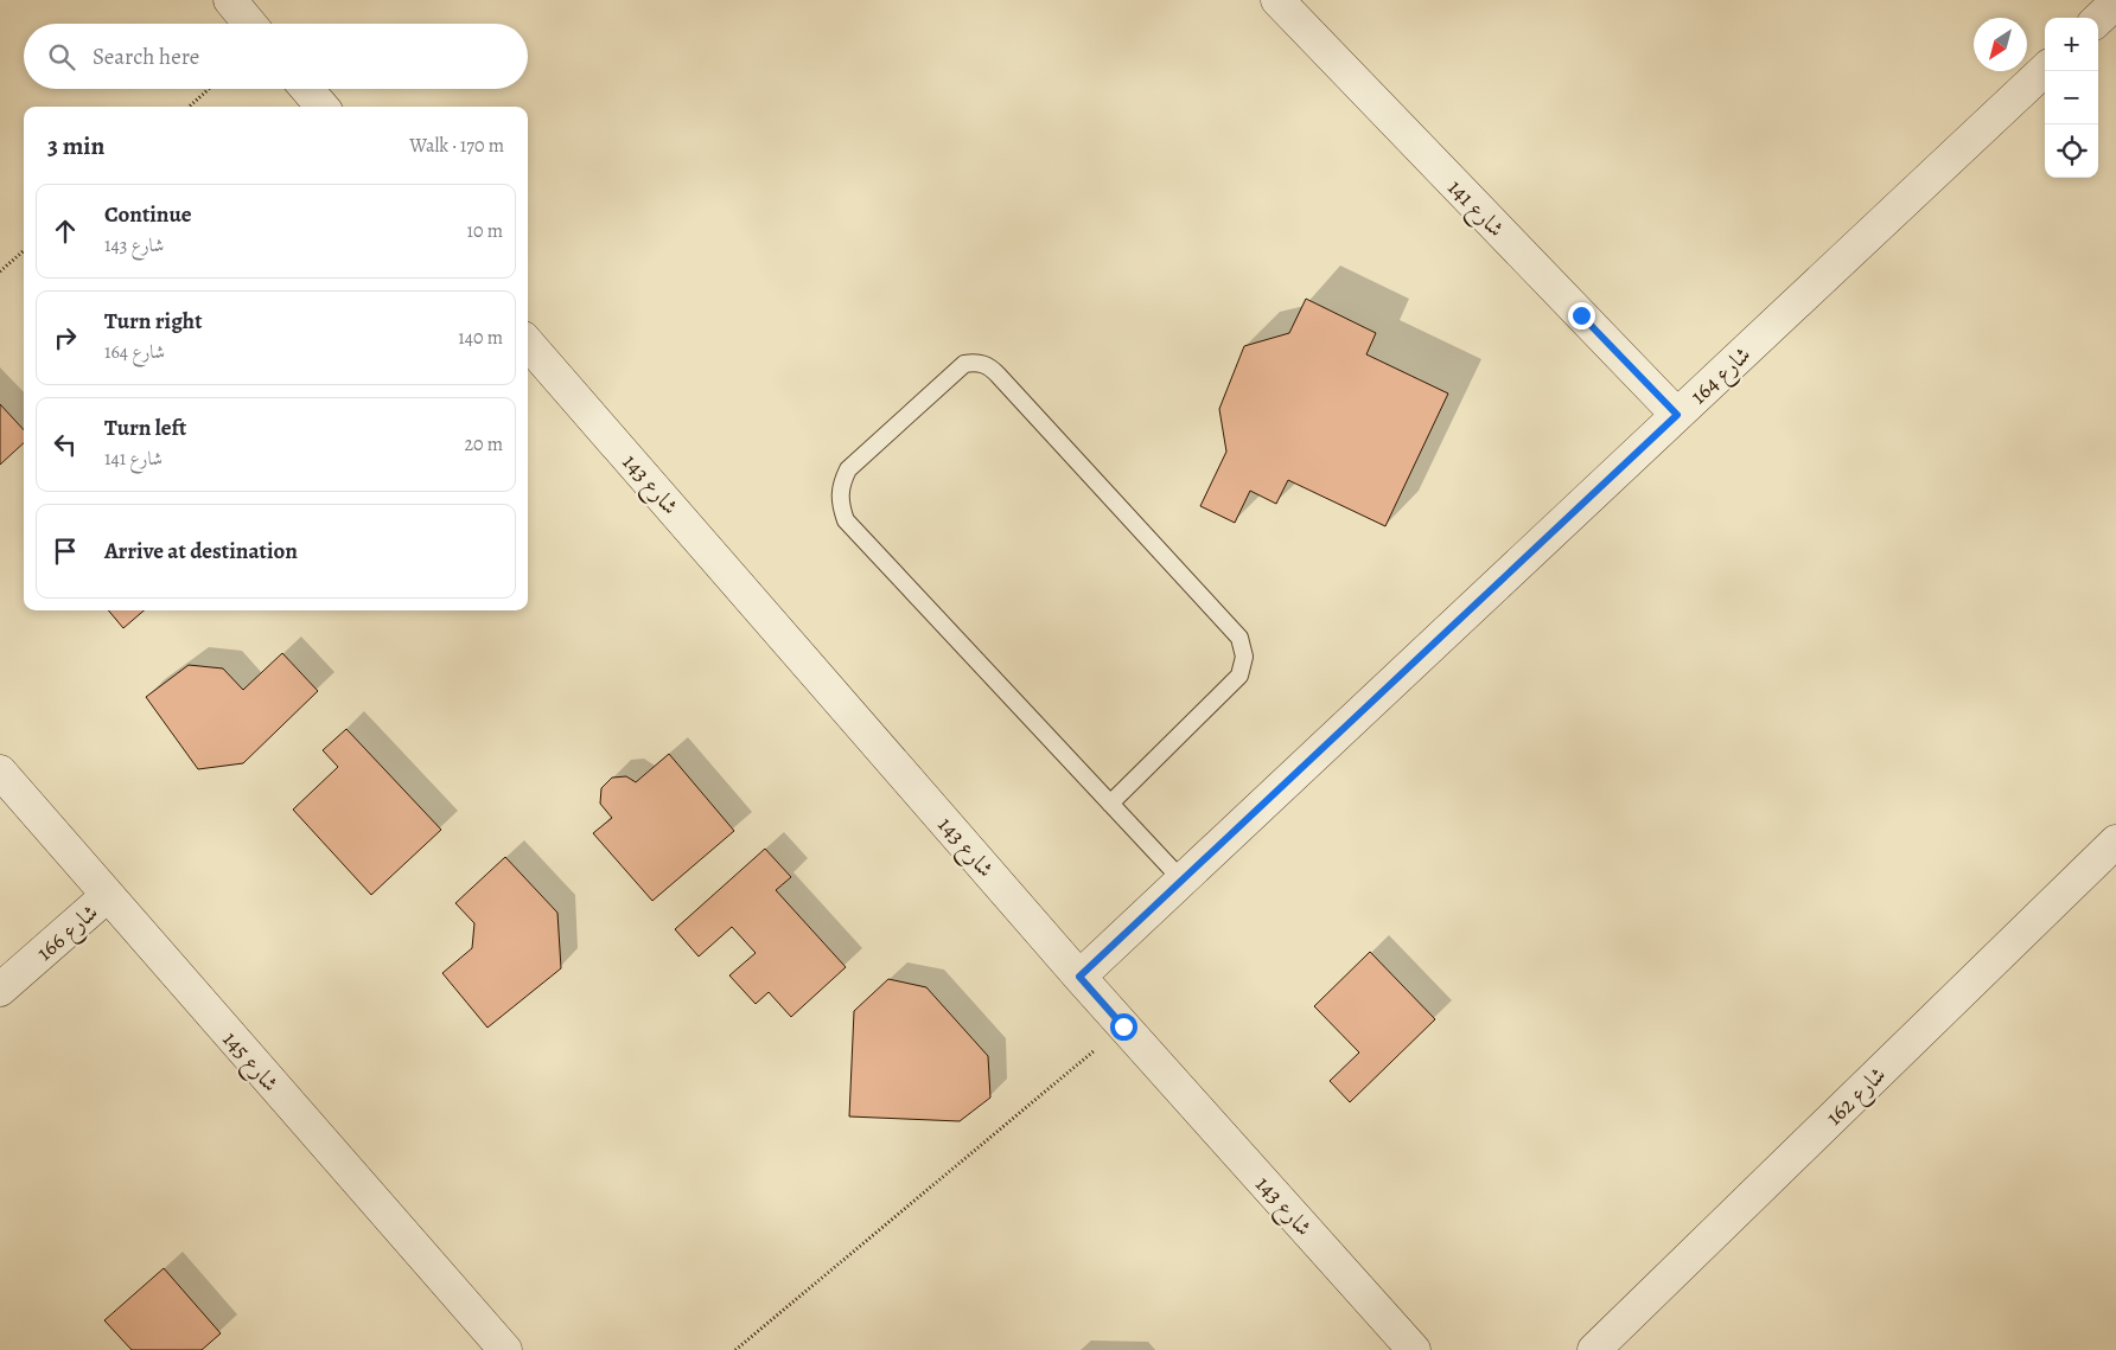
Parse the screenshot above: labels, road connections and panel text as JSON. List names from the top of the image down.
{
  "streets": {
    "street": [
      "شارع 141",
      "شارع 164",
      "شارع 143",
      "شارع 166",
      "شارع 145",
      "شارع 162"
    ]
  },
  "crossings": [
    ["شارع 141", "شارع 164"],
    ["شارع 164", "شارع 143"],
    ["شارع 166", "شارع 145"]
  ],
  "north": "bottom left",
  "page": {
    "map_buttons": ["+", "−"],
    "search": "Search here",
    "heading": ["3 min", "Walk · 170 m"],
    "list": [
      ["Continue", "شارع 143", "10 m"],
      ["Turn right", "شارع 164", "140 m"],
      ["Turn left", "شارع 141", "20 m"],
      "Arrive at destination"
    ]
  }
}
